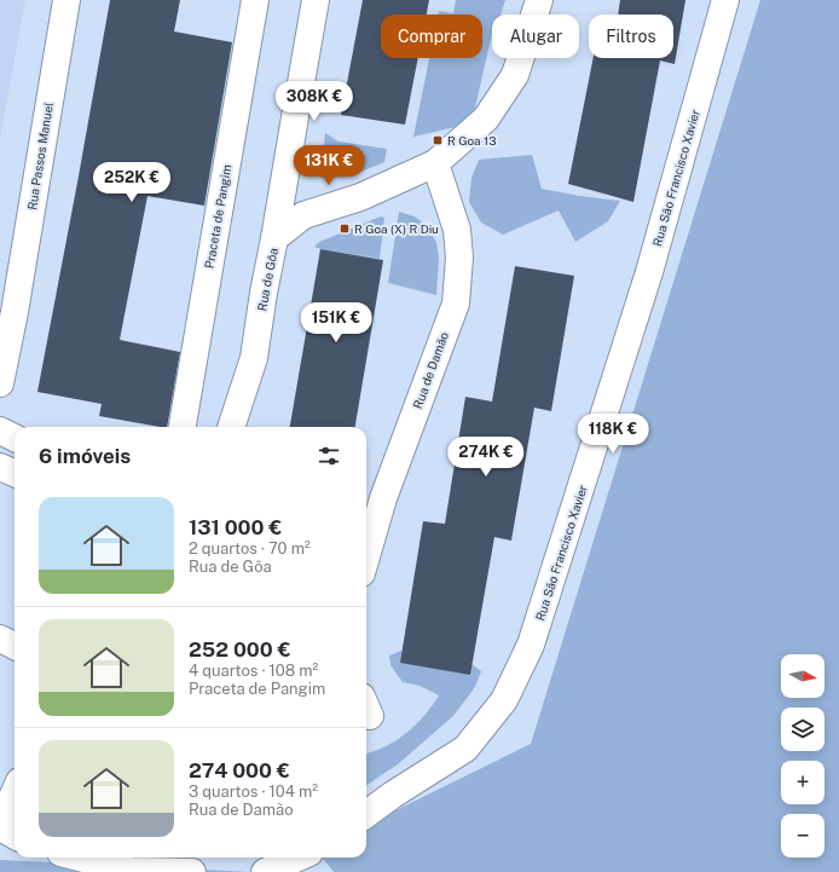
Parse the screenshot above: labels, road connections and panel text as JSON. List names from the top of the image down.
{
  "streets": {
    "street": [
      "Rua Passos Manuel",
      "Rua São Francisco Xavier",
      "Praceta de Pangim",
      "Rua de Gôa",
      "Rua de Damão"
    ]
  },
  "crossings": [
    ["Rua de Gôa", "Rua de Damão"]
  ],
  "places": {
    "transit": ["R Goa 13", "R Goa (X) R Diu"]
  },
  "north": "right",
  "page": {
    "chip": ["Comprar", "Alugar", "Filtros"],
    "price": [
      "308K €",
      "131K €",
      "252K €",
      "151K €",
      "118K €",
      "274K €"
    ],
    "heading": "6 imóveis",
    "list": [
      {
        "name": "131 000 €",
        "note": "2 quartos · 70 m² · Rua de Gôa"
      },
      {
        "name": "252 000 €",
        "note": "4 quartos · 108 m² · Praceta de Pangim"
      },
      {
        "name": "274 000 €",
        "note": "3 quartos · 104 m² · Rua de Damão"
      }
    ],
    "map_buttons": ["+", "−"]
  }
}
